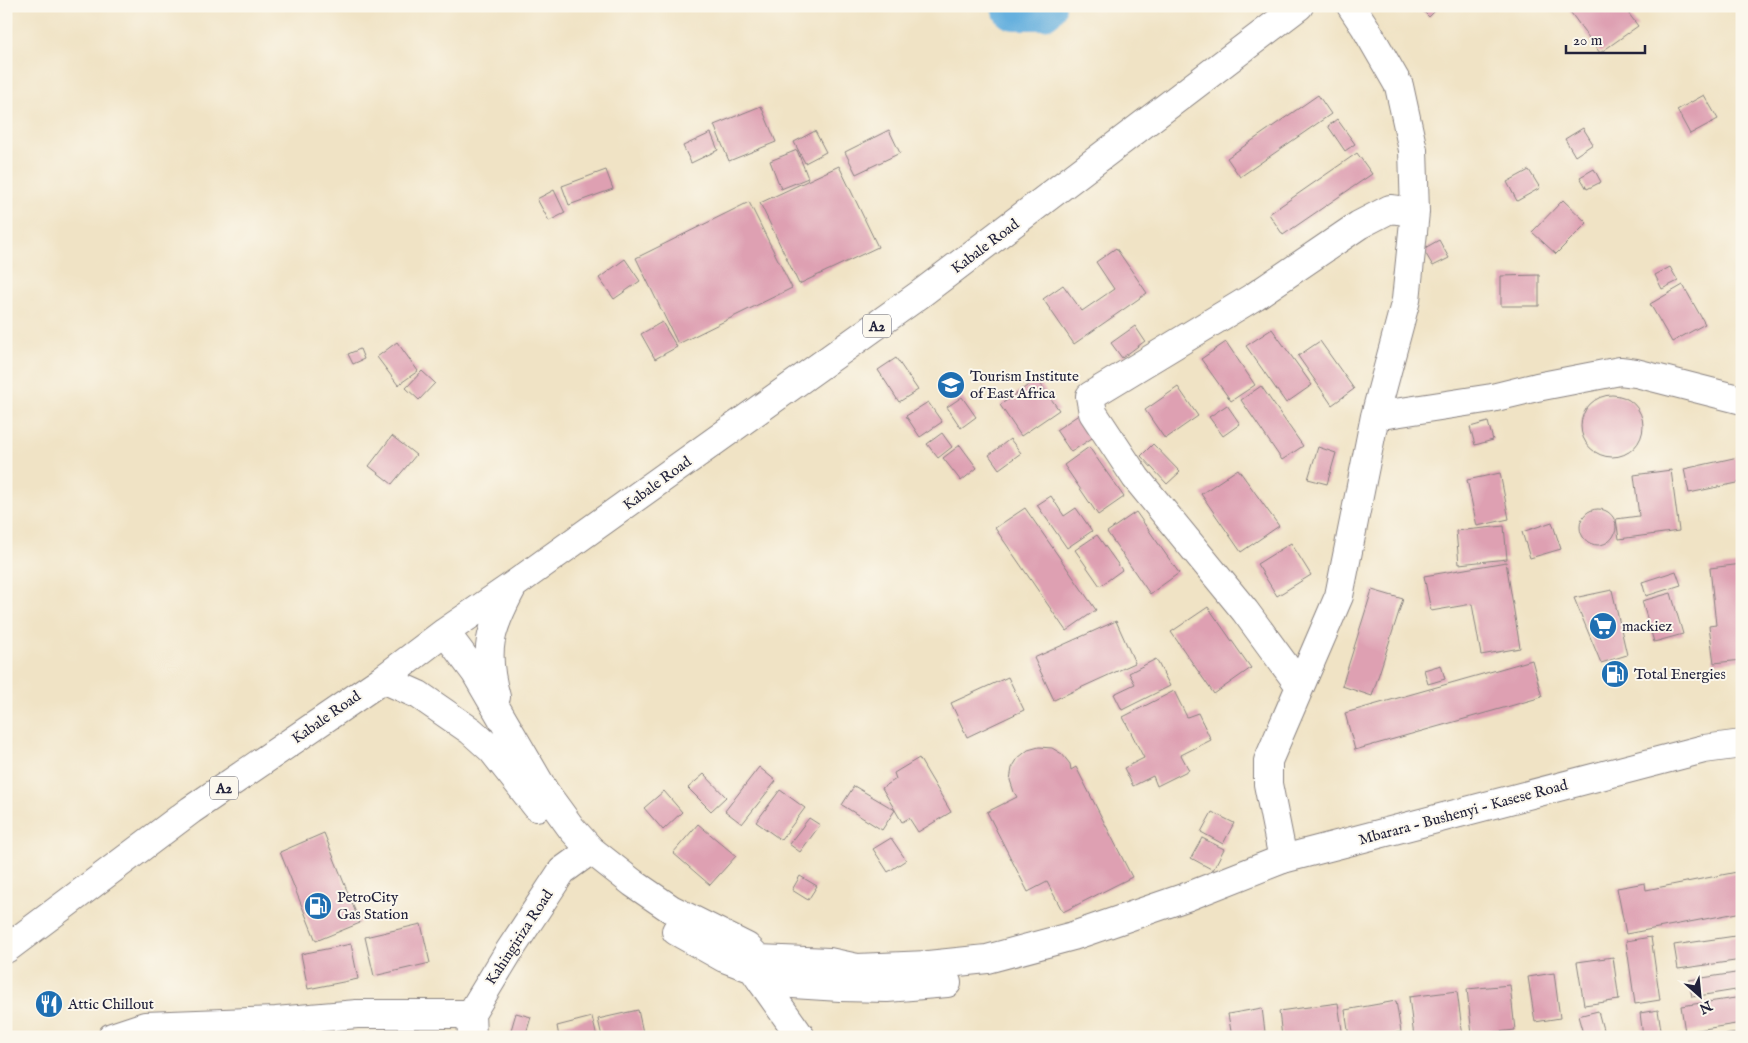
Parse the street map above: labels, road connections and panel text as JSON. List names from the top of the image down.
{
  "streets": {
    "main road": [
      "Kabale Road",
      "A2",
      "Mbarara - Bushenyi - Kasese Road",
      "Kahingiriza Road"
    ]
  },
  "places": {
    "school or university": ["Tourism Institute of East Africa"],
    "supermarket": ["mackiez"],
    "fuel station": ["Total Energies", "PetroCity Gas Station"],
    "restaurant": ["Attic Chillout"]
  },
  "scale_bar": "20 m",
  "north": "bottom right"
}
